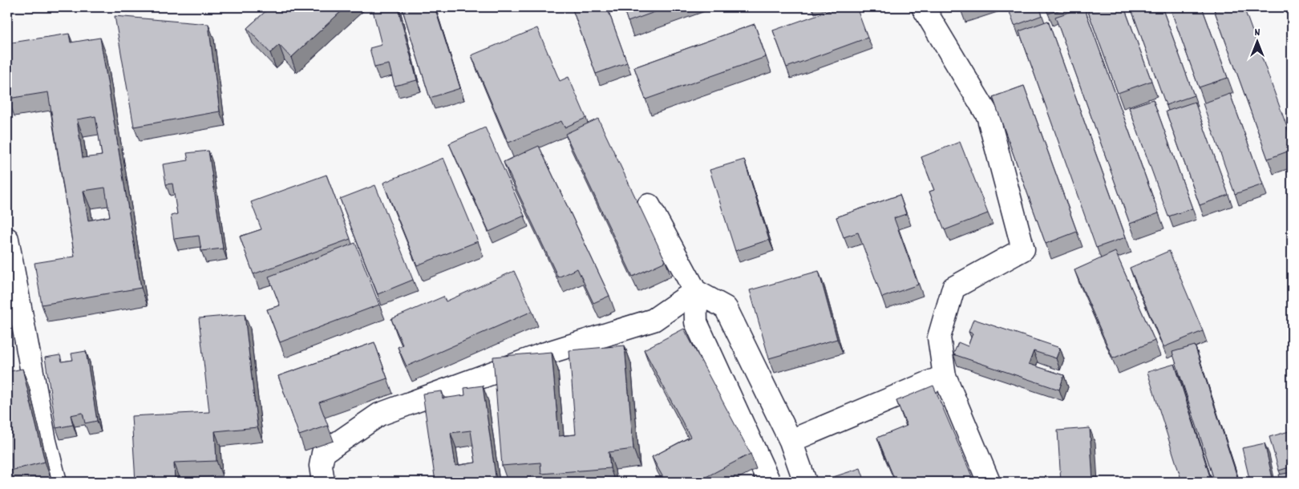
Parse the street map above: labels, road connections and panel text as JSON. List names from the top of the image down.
{
  "north": "top"
}
